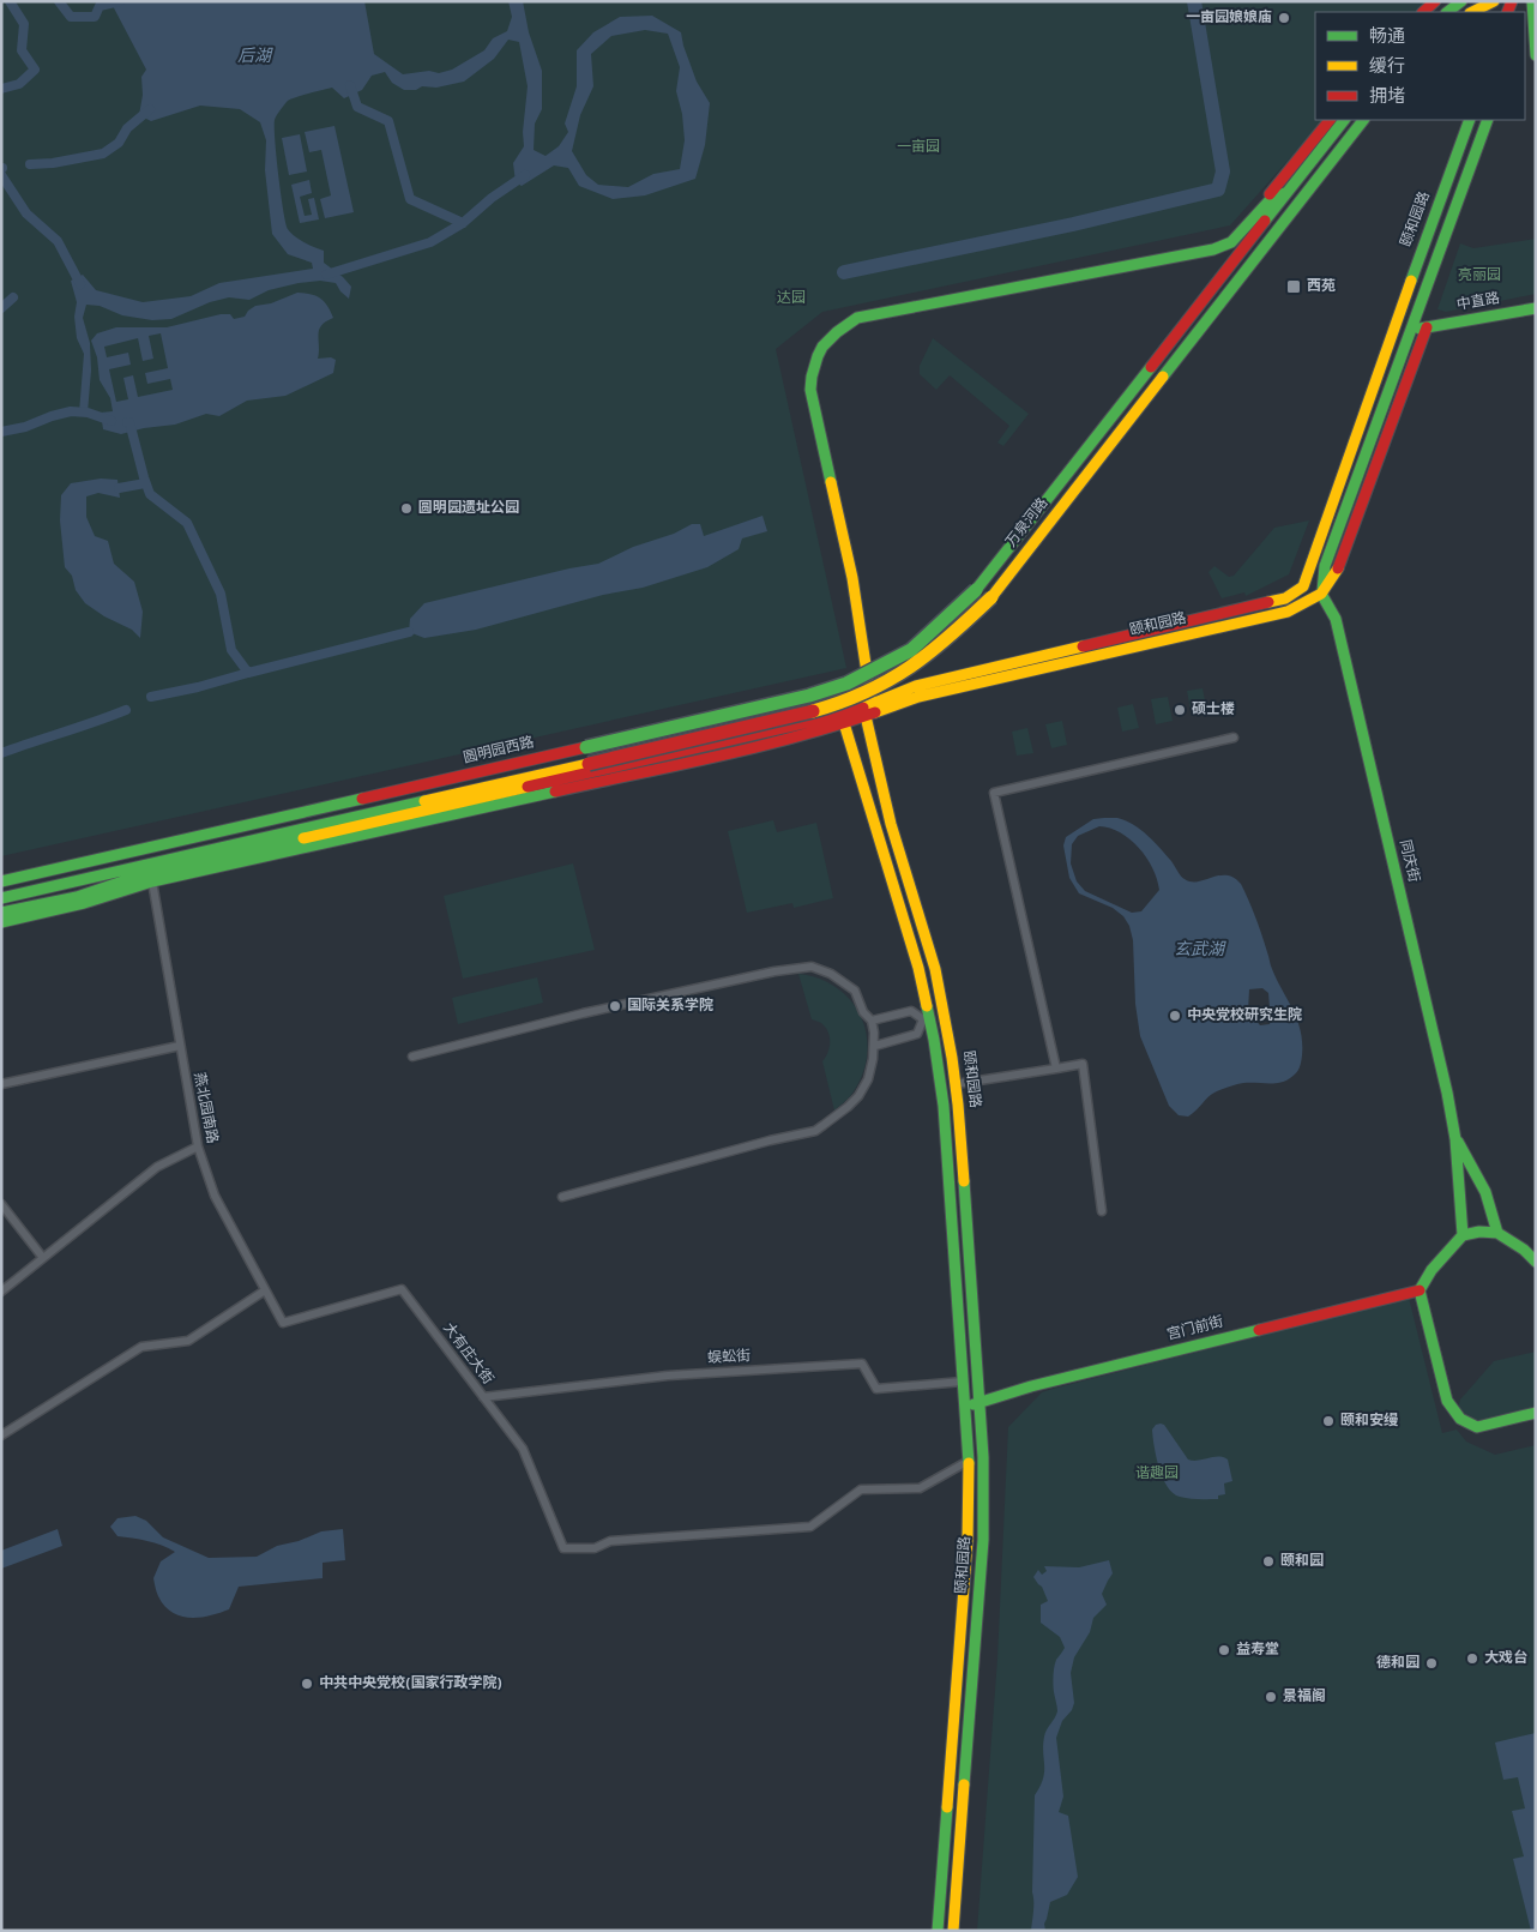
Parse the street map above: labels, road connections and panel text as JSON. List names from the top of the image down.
{
  "streets": {
    "main road": [
      "颐和园路",
      "中直路",
      "万泉河路",
      "圆明园西路",
      "同庆街",
      "宫门前街"
    ],
    "street": ["燕北园南路", "大有庄大街", "蜈蚣街"]
  },
  "crossings": [
    ["颐和园路", "中直路"],
    ["颐和园路", "同庆街"],
    ["颐和园路", "宫门前街"],
    ["颐和园路", "大有庄大街"],
    ["颐和园路", "蜈蚣街"],
    ["万泉河路", "圆明园西路"],
    ["燕北园南路", "大有庄大街"],
    ["大有庄大街", "蜈蚣街"]
  ],
  "water": ["后湖", "玄武湖"],
  "parks": [
    "一亩园",
    "亮丽园",
    "达园",
    "谐趣园"
  ],
  "places": {
    "other": [
      "一亩园娘娘庙",
      "圆明园遗址公园",
      "硕士楼",
      "国际关系学院",
      "中央党校研究生院",
      "颐和安缦",
      "颐和园",
      "益寿堂",
      "大戏台",
      "德和园",
      "中共中央党校(国家行政学院)",
      "景福阁"
    ],
    "transit": ["西苑"]
  },
  "legend": ["畅通", "缓行", "拥堵"]
}
